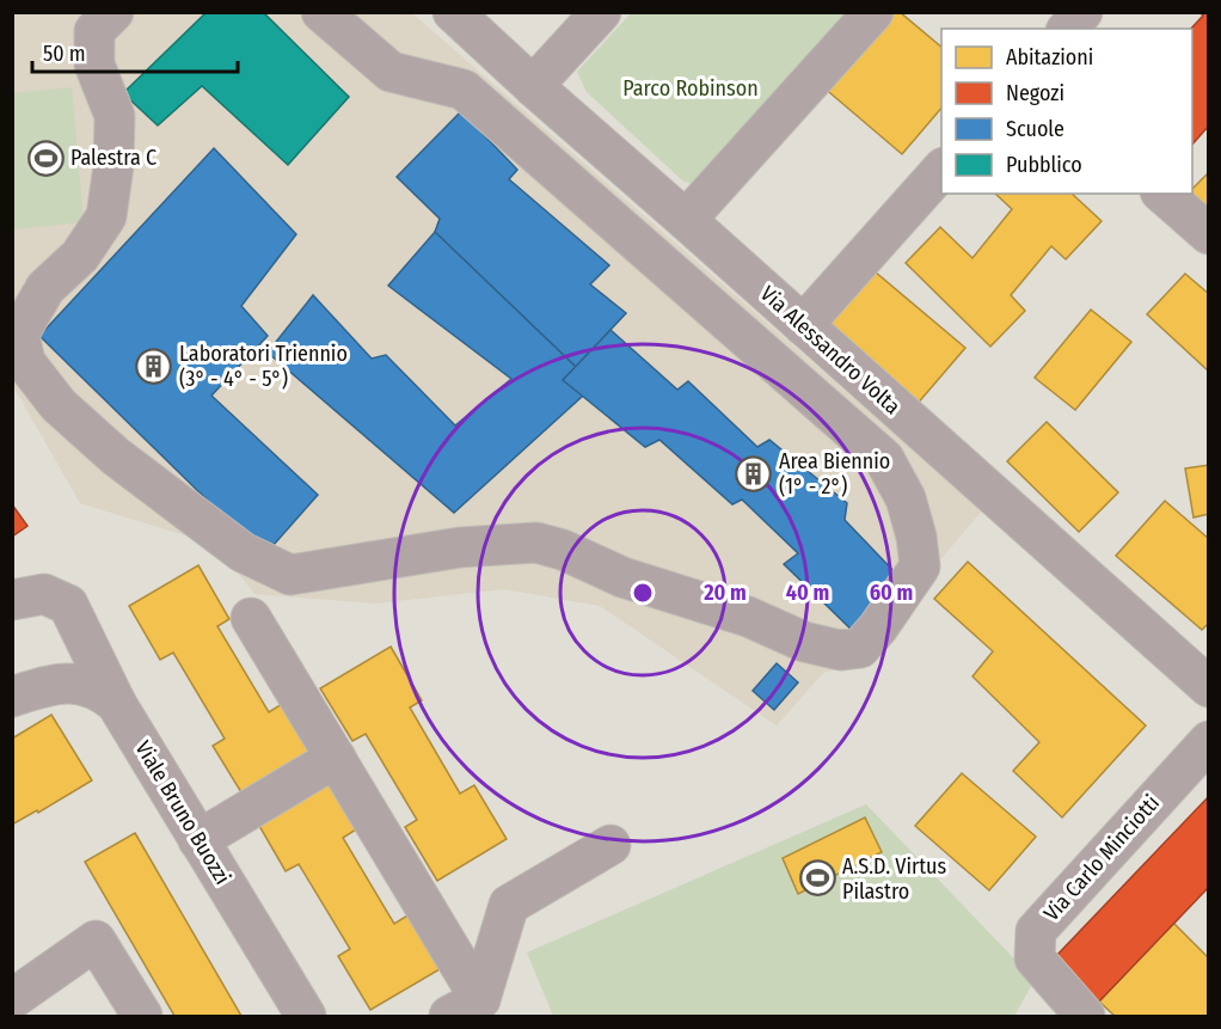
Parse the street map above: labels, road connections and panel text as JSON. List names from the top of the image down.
{
  "streets": {
    "street": ["Via Alessandro Volta", "Viale Bruno Buozzi", "Via Carlo Minciotti"]
  },
  "parks": ["Parco Robinson"],
  "places": {
    "sports": ["Palestra C", "A.S.D. Virtus Pilastro"],
    "building": ["Laboratori Triennio (3° - 4° - 5°)", "Area Biennio (1° - 2°)"]
  },
  "legend": [
    "Abitazioni",
    "Negozi",
    "Scuole",
    "Pubblico"
  ],
  "scale_bar": "50 m",
  "rings": ["20 m", "40 m", "60 m"]
}
